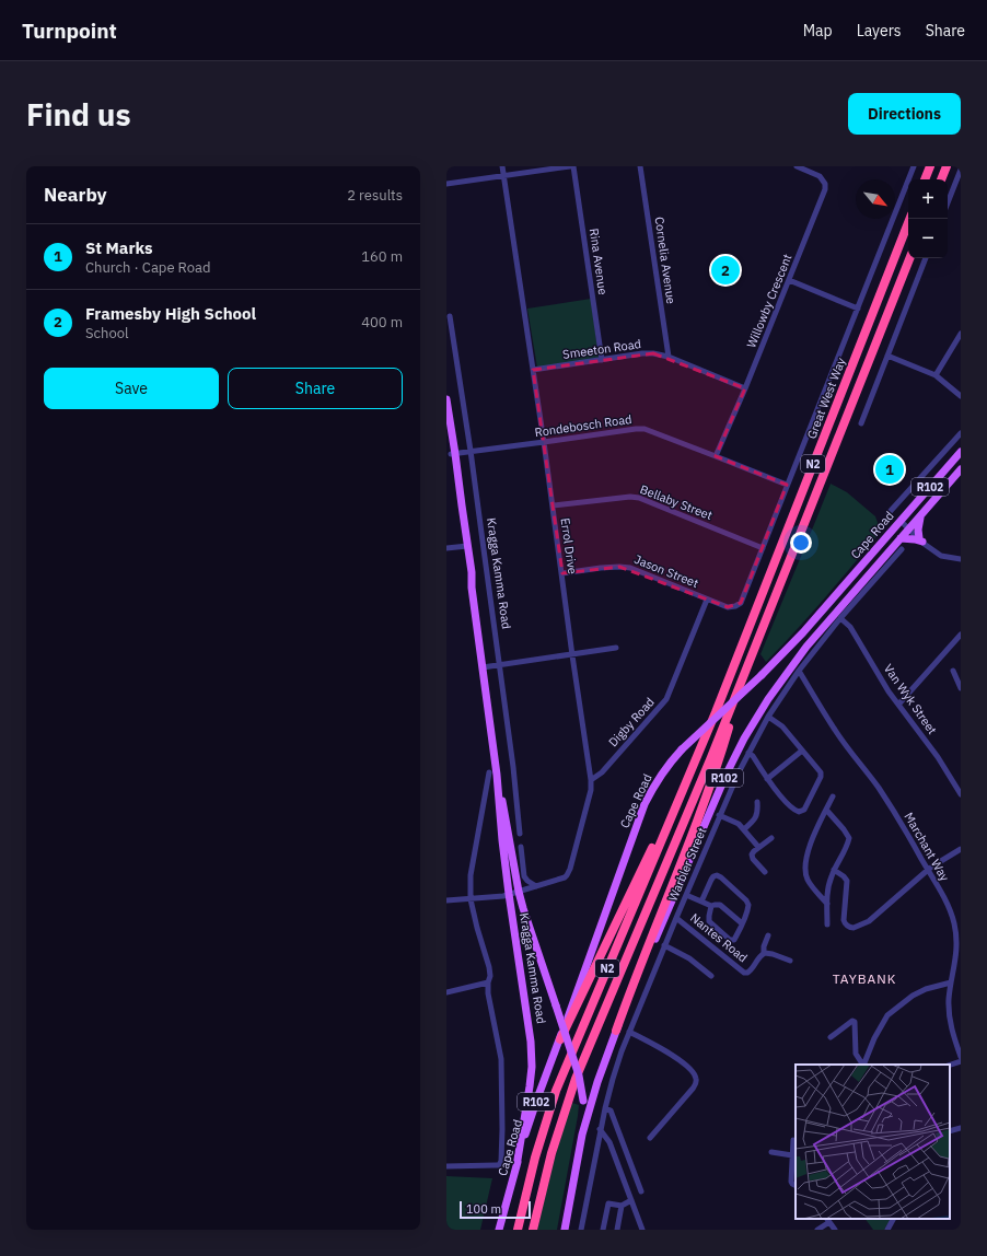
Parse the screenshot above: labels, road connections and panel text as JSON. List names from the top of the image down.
{
  "streets": {
    "highway": ["Great West Way", "N2"],
    "main road": ["R102", "Cape Road", "Kragga Kamma Road"],
    "street": [
      "Cornelia Avenue",
      "Rina Avenue",
      "Willowby Crescent",
      "Smeeton Road",
      "Rondebosch Road",
      "Bellaby Street",
      "Errol Drive",
      "Jason Street",
      "Van Wyk Street",
      "Digby Road",
      "Marchant Way",
      "Warbler Street",
      "Nantes Road"
    ]
  },
  "crossings": [
    ["Cornelia Avenue", "Smeeton Road"],
    ["Rina Avenue", "Smeeton Road"],
    ["Willowby Crescent", "Smeeton Road"],
    ["Willowby Crescent", "Rondebosch Road"],
    ["Smeeton Road", "Errol Drive"],
    ["Great West Way", "Rondebosch Road"],
    ["Great West Way", "N2"],
    ["Great West Way", "Bellaby Street"],
    ["Great West Way", "Jason Street"],
    ["Rondebosch Road", "Errol Drive"],
    ["Rondebosch Road", "Kragga Kamma Road"],
    ["Bellaby Street", "Errol Drive"],
    ["Cape Road", "Kragga Kamma Road"],
    ["Errol Drive", "Jason Street"],
    ["Errol Drive", "Kragga Kamma Road"],
    ["Errol Drive", "Digby Road"],
    ["Jason Street", "Digby Road"],
    ["Van Wyk Street", "Warbler Street"],
    ["Marchant Way", "Warbler Street"],
    ["Warbler Street", "Nantes Road"]
  ],
  "districts": ["TAYBANK"],
  "scale_bar": "100 m",
  "north": "bottom right",
  "page": {
    "header": "Turnpoint",
    "nav": ["Map", "Layers", "Share"],
    "buttons": [
      "Directions",
      ["Save", "Share"]
    ],
    "title": "Find us",
    "heading": ["Nearby", "2 results"],
    "map_buttons": ["+", "−"],
    "list": [
      {
        "mark": "1",
        "name": "St Marks",
        "note": "Church · Cape Road",
        "value": "160 m"
      },
      {
        "mark": "2",
        "name": "Framesby High School",
        "note": "School",
        "value": "400 m"
      }
    ],
    "pins": ["2", "1"],
    "scale": "100 m"
  }
}
